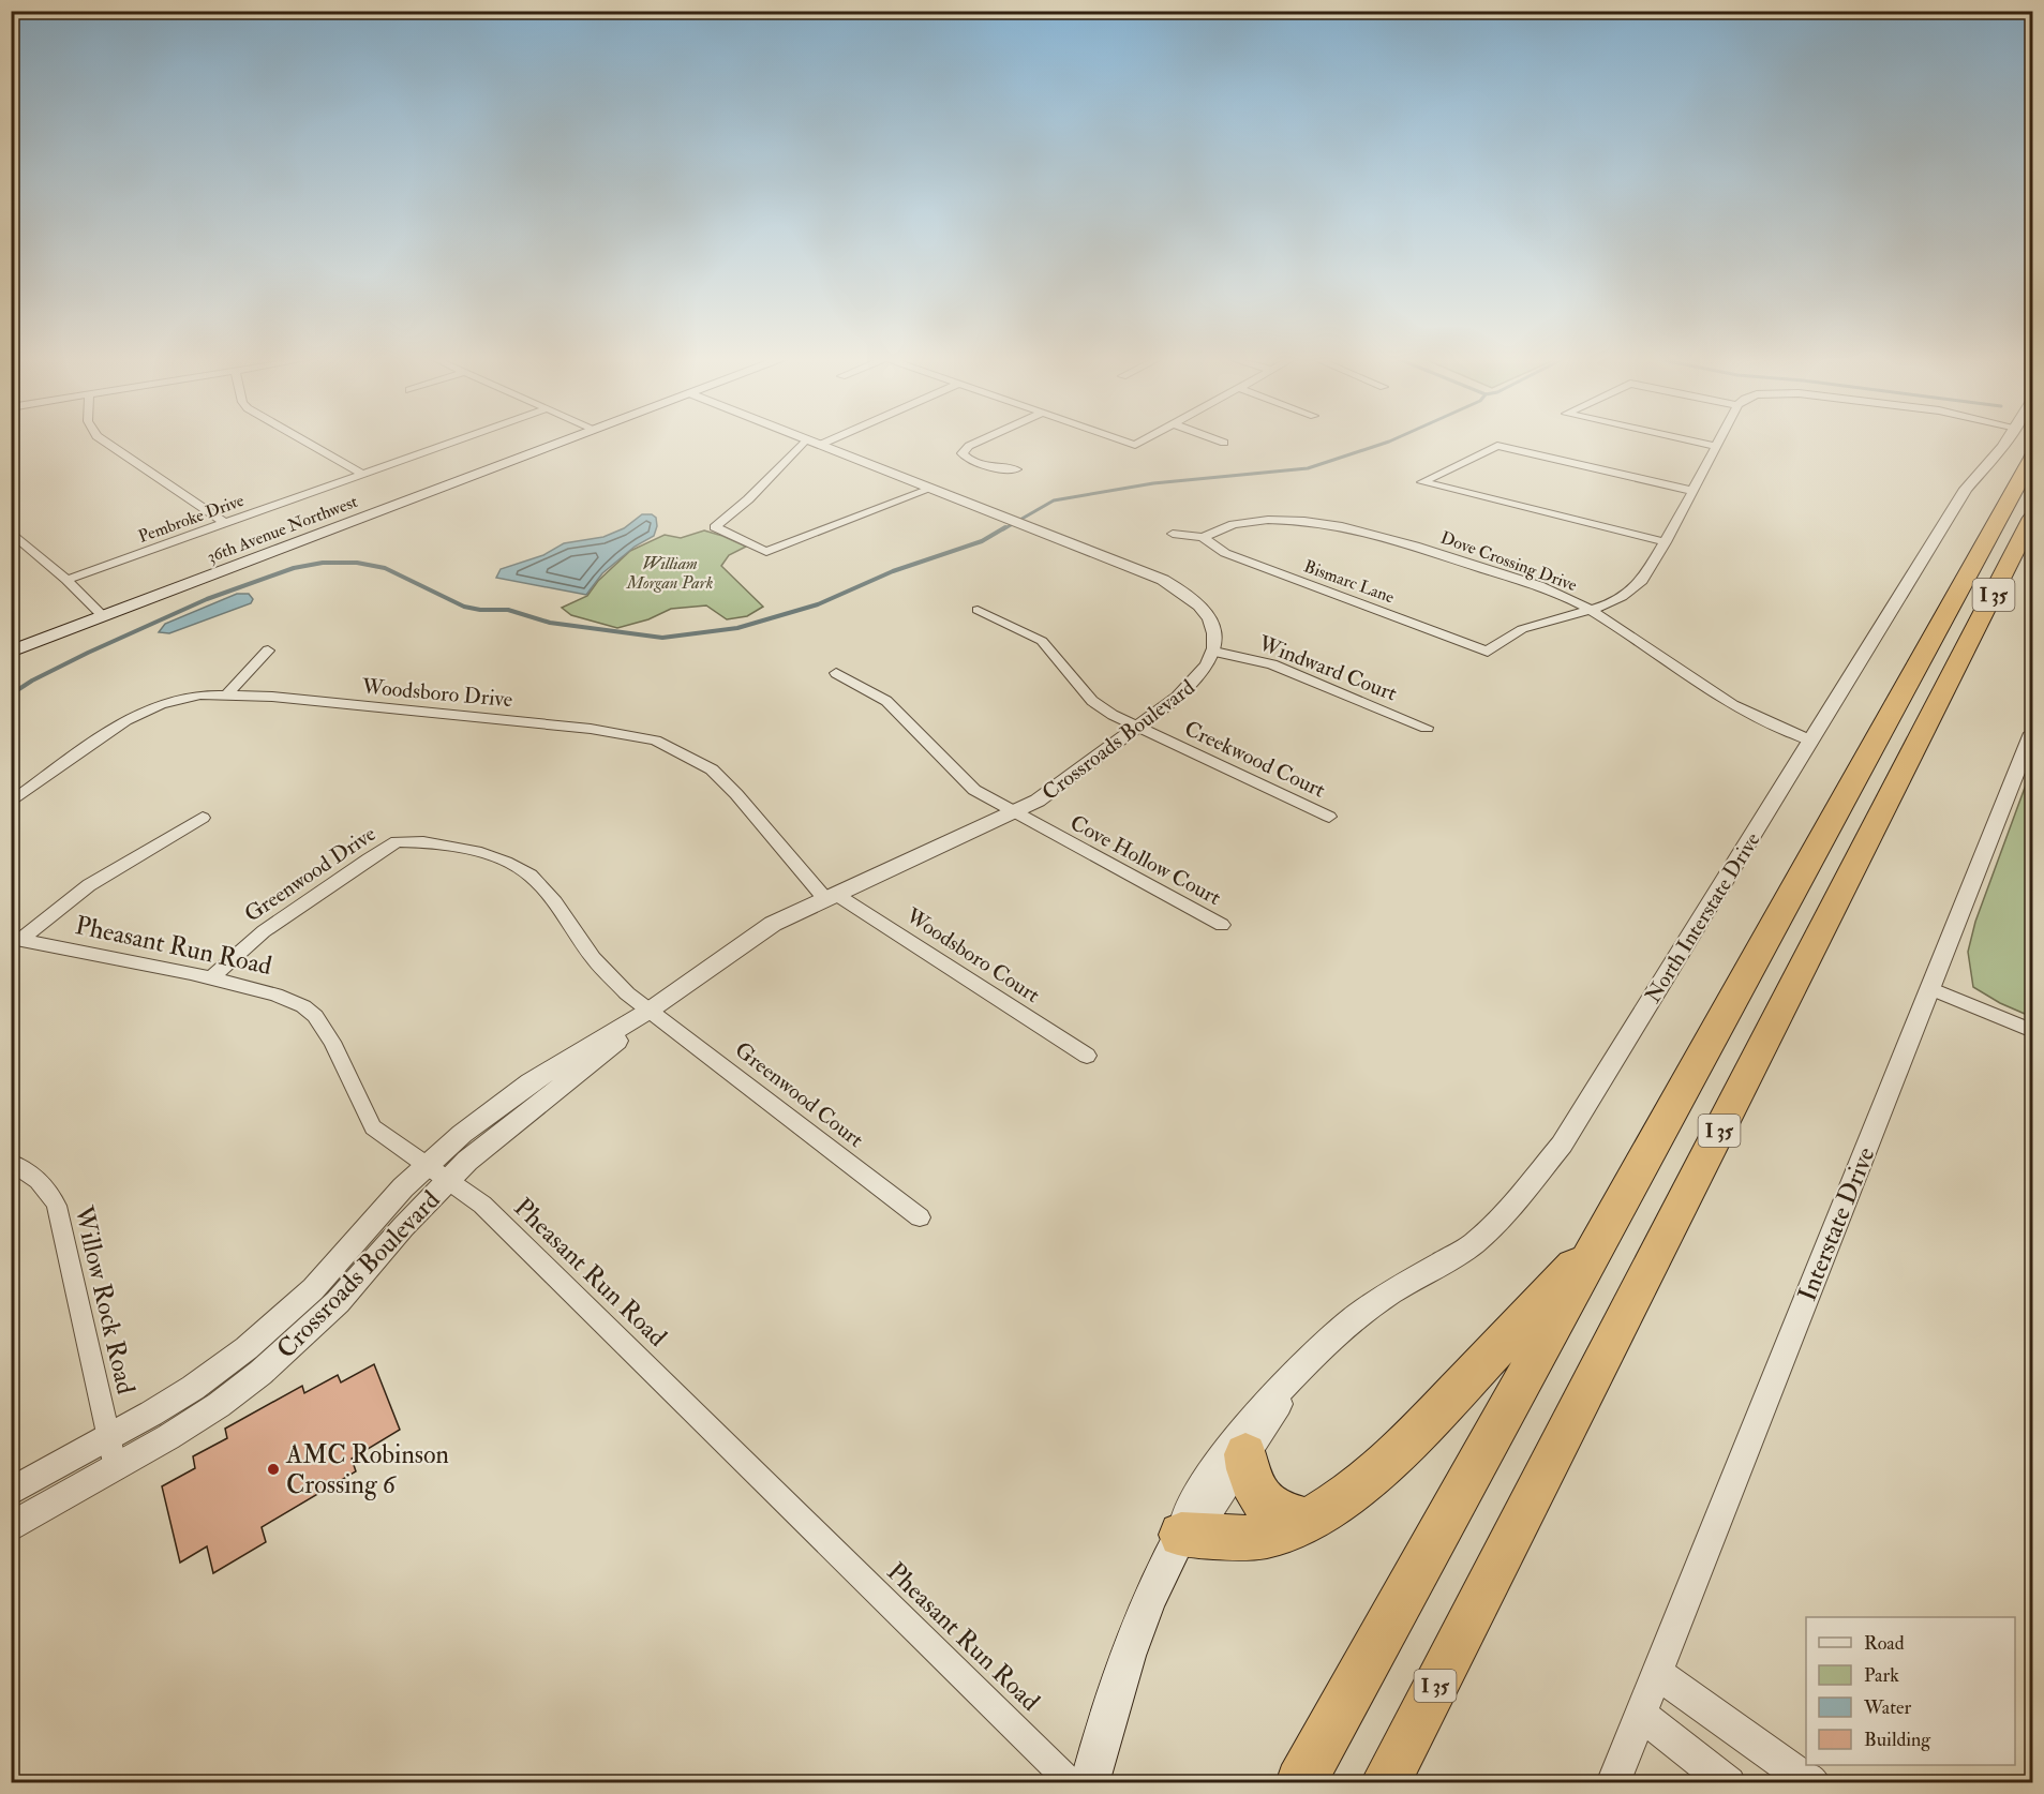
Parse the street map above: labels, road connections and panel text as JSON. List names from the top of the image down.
{
  "streets": {
    "highway": ["I 35"],
    "main road": ["36th Avenue Northwest", "North Interstate Drive"],
    "street": [
      "Pembroke Drive",
      "Dove Crossing Drive",
      "Bismarc Lane",
      "Windward Court",
      "Woodsboro Drive",
      "Crossroads Boulevard",
      "Creekwood Court",
      "Cove Hollow Court",
      "Greenwood Drive",
      "Pheasant Run Road",
      "Woodsboro Court",
      "Greenwood Court",
      "Interstate Drive",
      "Willow Rock Road"
    ]
  },
  "crossings": [
    ["Dove Crossing Drive", "Bismarc Lane"],
    ["Dove Crossing Drive", "North Interstate Drive"],
    ["Windward Court", "Crossroads Boulevard"],
    ["Woodsboro Drive", "Crossroads Boulevard"],
    ["Woodsboro Drive", "Woodsboro Court"],
    ["Crossroads Boulevard", "Creekwood Court"],
    ["Crossroads Boulevard", "Cove Hollow Court"],
    ["Crossroads Boulevard", "Greenwood Drive"],
    ["Crossroads Boulevard", "Pheasant Run Road"],
    ["Crossroads Boulevard", "Woodsboro Court"],
    ["Crossroads Boulevard", "Greenwood Court"],
    ["Crossroads Boulevard", "Willow Rock Road"],
    ["Greenwood Drive", "Pheasant Run Road"],
    ["Greenwood Drive", "Greenwood Court"]
  ],
  "parks": ["William Morgan Park"],
  "places": ["AMC Robinson Crossing 6"],
  "legend": [
    "Road",
    "Park",
    "Water",
    "Building"
  ]
}
